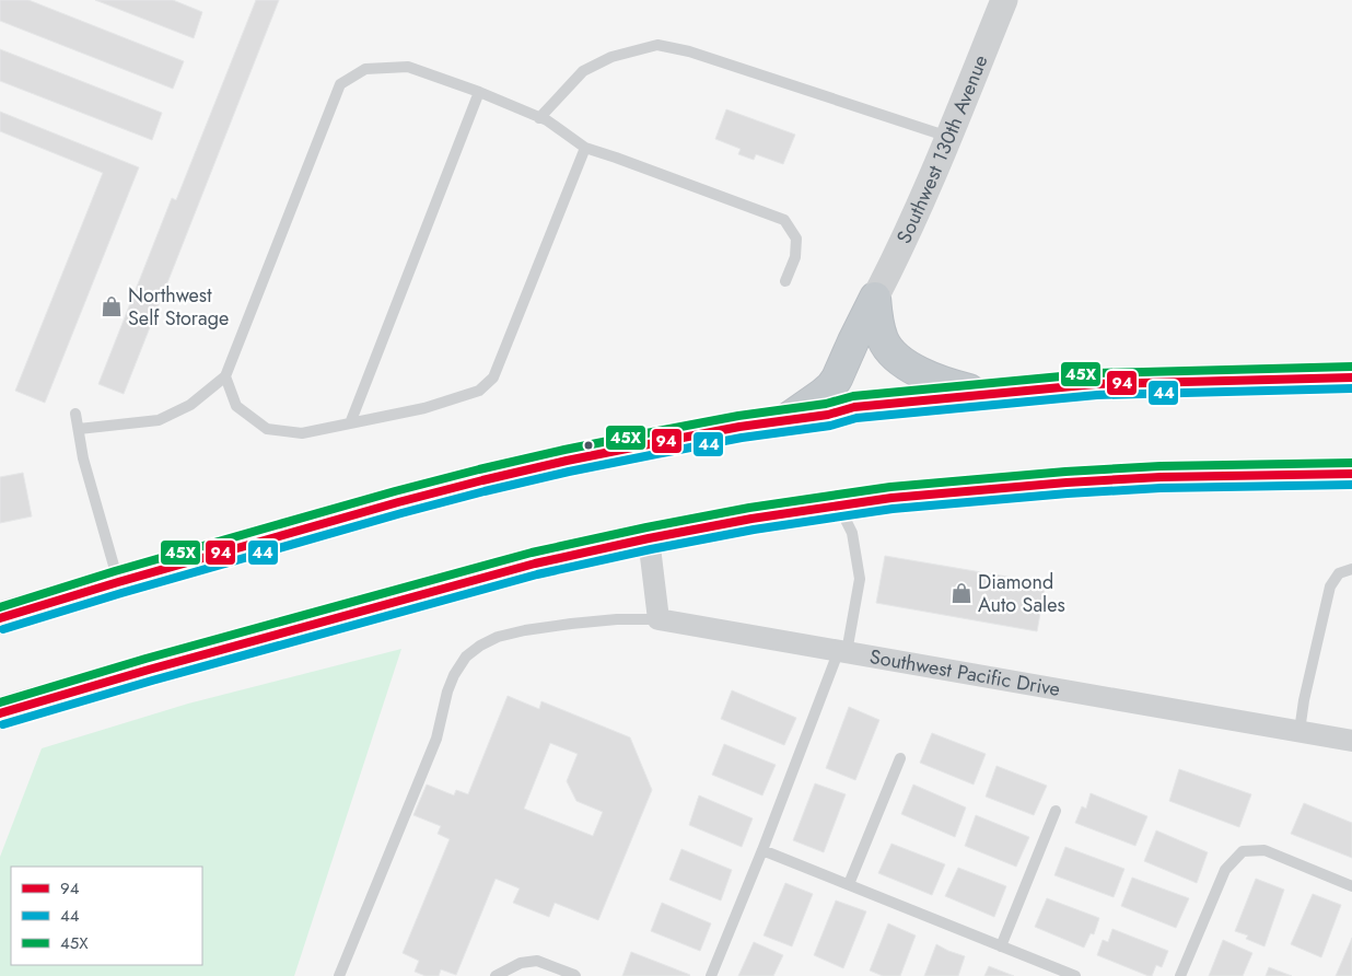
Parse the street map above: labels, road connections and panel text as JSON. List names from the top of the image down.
{
  "streets": {
    "street": ["Southwest 130th Avenue", "Southwest Pacific Drive"]
  },
  "places": {
    "shop": ["Northwest Self Storage", "Diamond Auto Sales"]
  },
  "lines": ["transit line 45X", "transit line 94", "transit line 44"],
  "legend": ["94", "44", "45X"]
}
